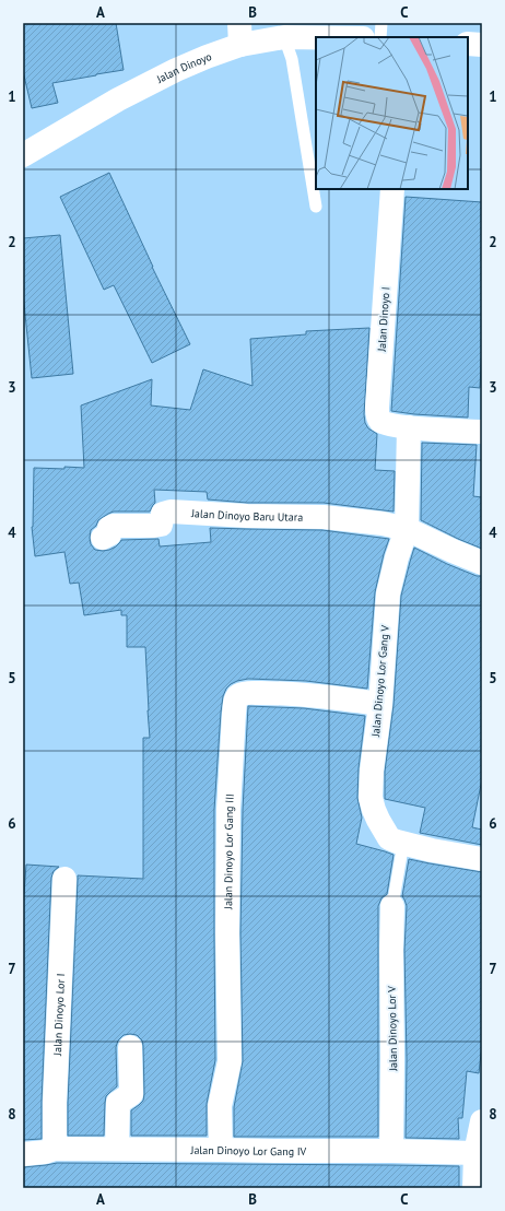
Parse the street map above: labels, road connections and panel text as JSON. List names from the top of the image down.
{
  "streets": {
    "street": [
      "Jalan Dinoyo",
      "Jalan Dinoyo I",
      "Jalan Dinoyo Baru Utara",
      "Jalan Dinoyo Lor Gang V",
      "Jalan Dinoyo Lor Gang III",
      "Jalan Dinoyo Lor I",
      "Jalan Dinoyo Lor V",
      "Jalan Dinoyo Lor Gang IV"
    ]
  },
  "crossings": [
    ["Jalan Dinoyo I", "Jalan Dinoyo Lor Gang V"],
    ["Jalan Dinoyo Baru Utara", "Jalan Dinoyo Lor Gang V"],
    ["Jalan Dinoyo Lor Gang V", "Jalan Dinoyo Lor Gang III"],
    ["Jalan Dinoyo Lor Gang III", "Jalan Dinoyo Lor Gang IV"],
    ["Jalan Dinoyo Lor I", "Jalan Dinoyo Lor Gang IV"],
    ["Jalan Dinoyo Lor V", "Jalan Dinoyo Lor Gang IV"]
  ],
  "grid": {
    "columns": ["A", "B", "C"],
    "rows": [
      "1",
      "2",
      "3",
      "4",
      "5",
      "6",
      "7",
      "8"
    ]
  }
}
